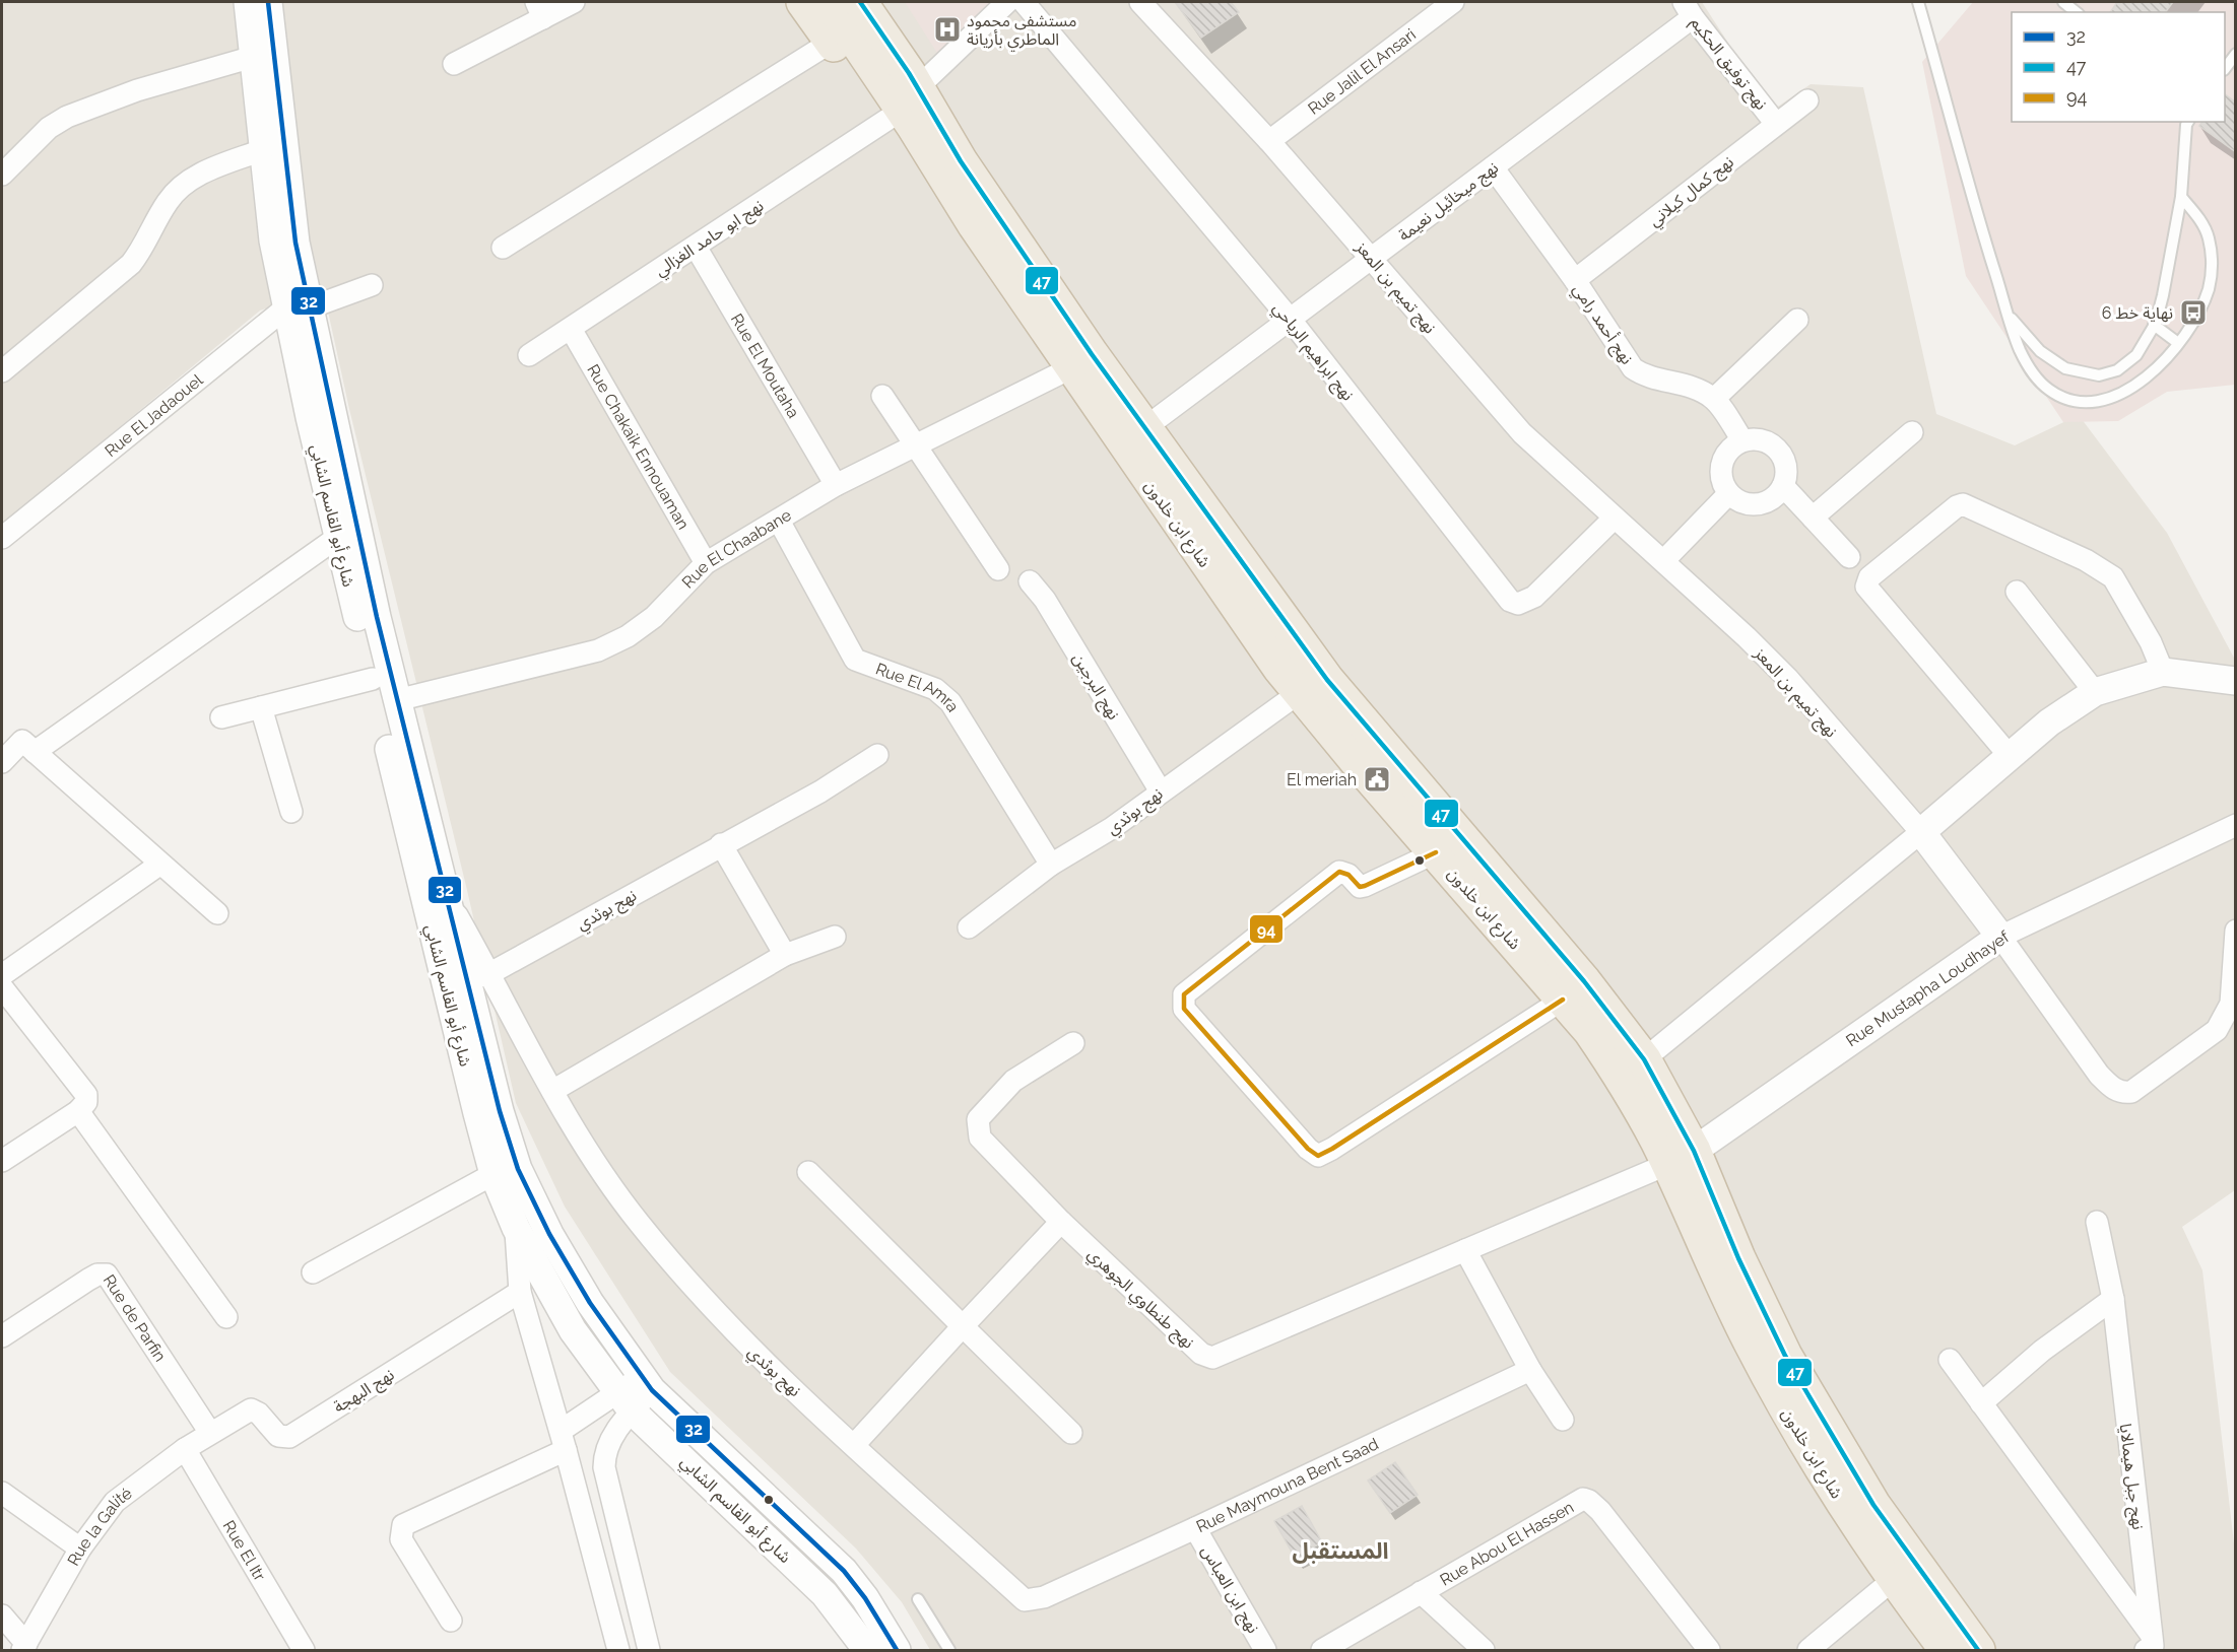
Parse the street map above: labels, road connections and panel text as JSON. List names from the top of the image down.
{
  "streets": {
    "highway": ["شارع ابن خلدون"],
    "street": [
      "نهج توفيق الحكيم",
      "Rue Jalil El Ansari",
      "نهج كمال كيلاني",
      "نهج ميخائيل نعيمة",
      "نهج ابو حامد الغزالي",
      "نهج تميم بن المعز",
      "نهج أحمد رامي",
      "نهج ابراهيم الرياحي",
      "Rue El Moutaha",
      "Rue El Jadaouel",
      "Rue Chakaik Ennouaman",
      "شارع أبو القاسم الشابي",
      "Rue El Chaabane",
      "نهج البرجين",
      "Rue El Amra",
      "نهج بوثدي",
      "Rue Mustapha Loudhayef",
      "نهج طنطاوي الجوهري",
      "Rue de Parfin",
      "نهج البهجة",
      "نهج جبل هيمالايا",
      "Rue Maymouna Bent Saad",
      "Rue la Galité",
      "Rue Abou El Hassen",
      "Rue El Itr",
      "نهج ابن العباس"
    ]
  },
  "crossings": [
    ["نهج توفيق الحكيم", "نهج كمال كيلاني"],
    ["نهج توفيق الحكيم", "نهج ميخائيل نعيمة"],
    ["Rue Jalil El Ansari", "نهج تميم بن المعز"],
    ["نهج كمال كيلاني", "نهج أحمد رامي"],
    ["نهج ميخائيل نعيمة", "نهج تميم بن المعز"],
    ["نهج ميخائيل نعيمة", "نهج أحمد رامي"],
    ["نهج ميخائيل نعيمة", "نهج ابراهيم الرياحي"],
    ["نهج ميخائيل نعيمة", "شارع ابن خلدون"],
    ["نهج ابو حامد الغزالي", "Rue El Moutaha"],
    ["نهج ابو حامد الغزالي", "Rue Chakaik Ennouaman"],
    ["نهج تميم بن المعز", "نهج ابراهيم الرياحي"],
    ["Rue El Moutaha", "Rue El Chaabane"],
    ["Rue El Jadaouel", "شارع أبو القاسم الشابي"],
    ["Rue Chakaik Ennouaman", "Rue El Chaabane"],
    ["شارع أبو القاسم الشابي", "Rue El Chaabane"],
    ["شارع أبو القاسم الشابي", "نهج بوثدي"],
    ["شارع ابن خلدون", "Rue El Chaabane"],
    ["شارع ابن خلدون", "نهج بوثدي"],
    ["شارع ابن خلدون", "Rue Mustapha Loudhayef"],
    ["شارع ابن خلدون", "نهج طنطاوي الجوهري"],
    ["Rue El Chaabane", "Rue El Amra"],
    ["نهج البرجين", "نهج بوثدي"],
    ["Rue El Amra", "نهج بوثدي"],
    ["نهج بوثدي", "Rue Maymouna Bent Saad"],
    ["Rue Mustapha Loudhayef", "نهج طنطاوي الجوهري"],
    ["Rue de Parfin", "نهج البهجة"],
    ["Rue de Parfin", "Rue la Galité"],
    ["نهج البهجة", "Rue la Galité"],
    ["Rue Maymouna Bent Saad", "نهج ابن العباس"],
    ["Rue la Galité", "Rue El Itr"]
  ],
  "districts": ["المستقبل"],
  "places": {
    "hospital": ["مستشفى محمود الماطري بأريانة"],
    "bus stop": ["نهاية خط 6"],
    "public building": ["El meriah"]
  },
  "lines": ["transit line 32", "transit line 47", "transit line 94"],
  "legend": ["32", "47", "94"]
}
